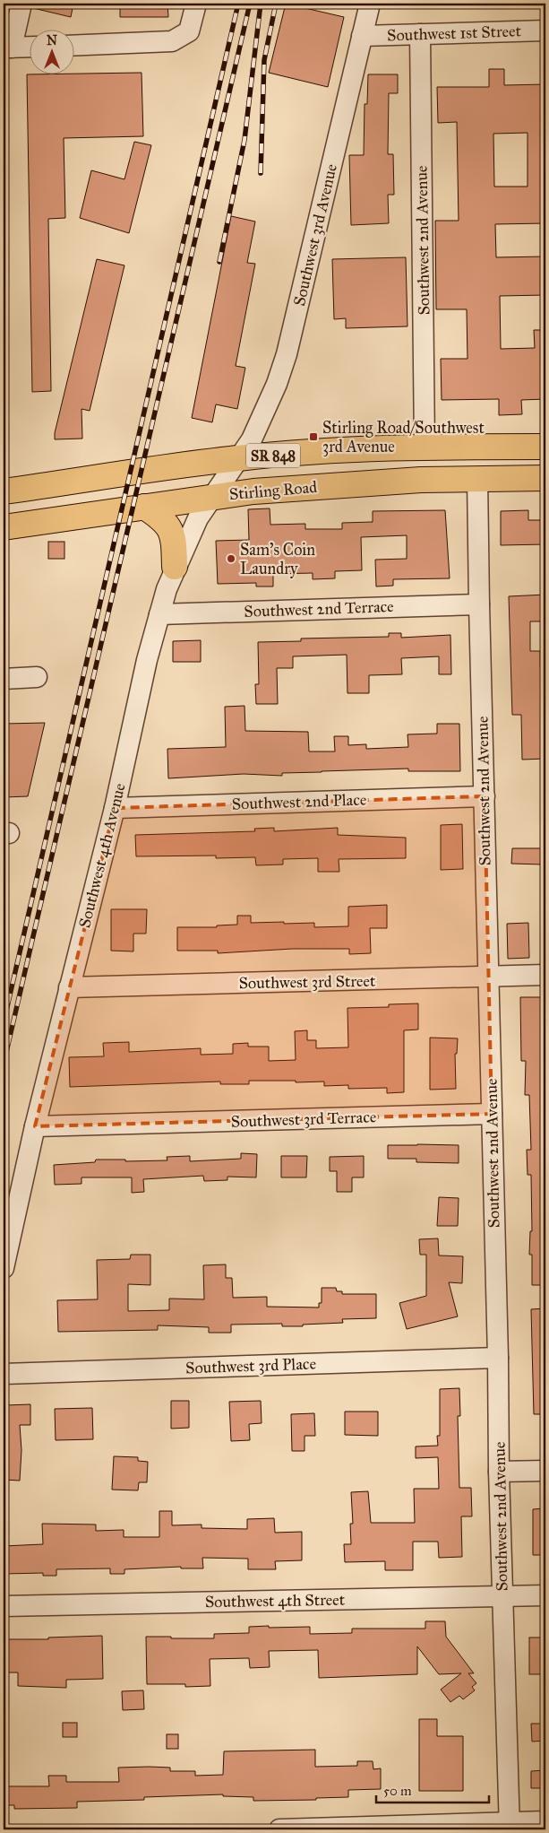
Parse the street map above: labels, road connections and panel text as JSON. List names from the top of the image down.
{
  "streets": {
    "main road": ["SR 848", "Stirling Road"],
    "street": [
      "Southwest 1st Street",
      "Southwest 3rd Avenue",
      "Southwest 2nd Avenue",
      "Southwest 2nd Terrace",
      "Southwest 2nd Place",
      "Southwest 4th Avenue",
      "Southwest 3rd Street",
      "Southwest 3rd Terrace",
      "Southwest 3rd Place",
      "Southwest 4th Street"
    ]
  },
  "crossings": [
    ["Southwest 1st Street", "Southwest 3rd Avenue"],
    ["Southwest 1st Street", "Southwest 2nd Avenue"],
    ["Southwest 3rd Avenue", "SR 848"],
    ["Southwest 3rd Avenue", "Southwest 4th Avenue"],
    ["Southwest 2nd Avenue", "SR 848"],
    ["Southwest 2nd Avenue", "Stirling Road"],
    ["Southwest 2nd Avenue", "Southwest 2nd Terrace"],
    ["Southwest 2nd Avenue", "Southwest 2nd Place"],
    ["Southwest 2nd Avenue", "Southwest 3rd Street"],
    ["Southwest 2nd Avenue", "Southwest 3rd Terrace"],
    ["Southwest 2nd Avenue", "Southwest 3rd Place"],
    ["Southwest 2nd Avenue", "Southwest 4th Street"],
    ["SR 848", "Southwest 4th Avenue"],
    ["Stirling Road", "Southwest 4th Avenue"],
    ["Southwest 2nd Terrace", "Southwest 4th Avenue"],
    ["Southwest 2nd Place", "Southwest 4th Avenue"],
    ["Southwest 4th Avenue", "Southwest 3rd Street"],
    ["Southwest 4th Avenue", "Southwest 3rd Terrace"]
  ],
  "places": {
    "transit": ["Stirling Road/Southwest 3rd Avenue"],
    "other": ["Sam's Coin Laundry"]
  },
  "scale_bar": "50 m",
  "north": "top"
}
